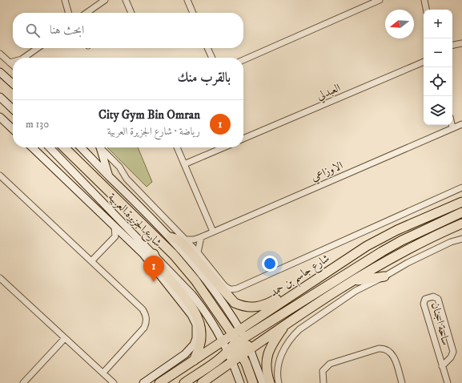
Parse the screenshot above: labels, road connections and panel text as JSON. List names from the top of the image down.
{
  "streets": {
    "main road": ["شارع الجزيرة العربية", "شارع جاسم بن حمد"],
    "street": ["العبدلي", "الاوزاعي", "ساحة اجنان"]
  },
  "crossings": [
    ["الاوزاعي", "شارع الجزيرة العربية"],
    ["شارع الجزيرة العربية", "شارع جاسم بن حمد"]
  ],
  "north": "left",
  "page": {
    "map_buttons": ["+", "−"],
    "search": "ابحث هنا",
    "heading": "بالقرب منك",
    "list": [
      {
        "mark": "1",
        "name": "City Gym Bin Omran",
        "note": "رياضة · شارع الجزيرة العربية",
        "value": "130 m"
      }
    ],
    "pins": "1"
  }
}
